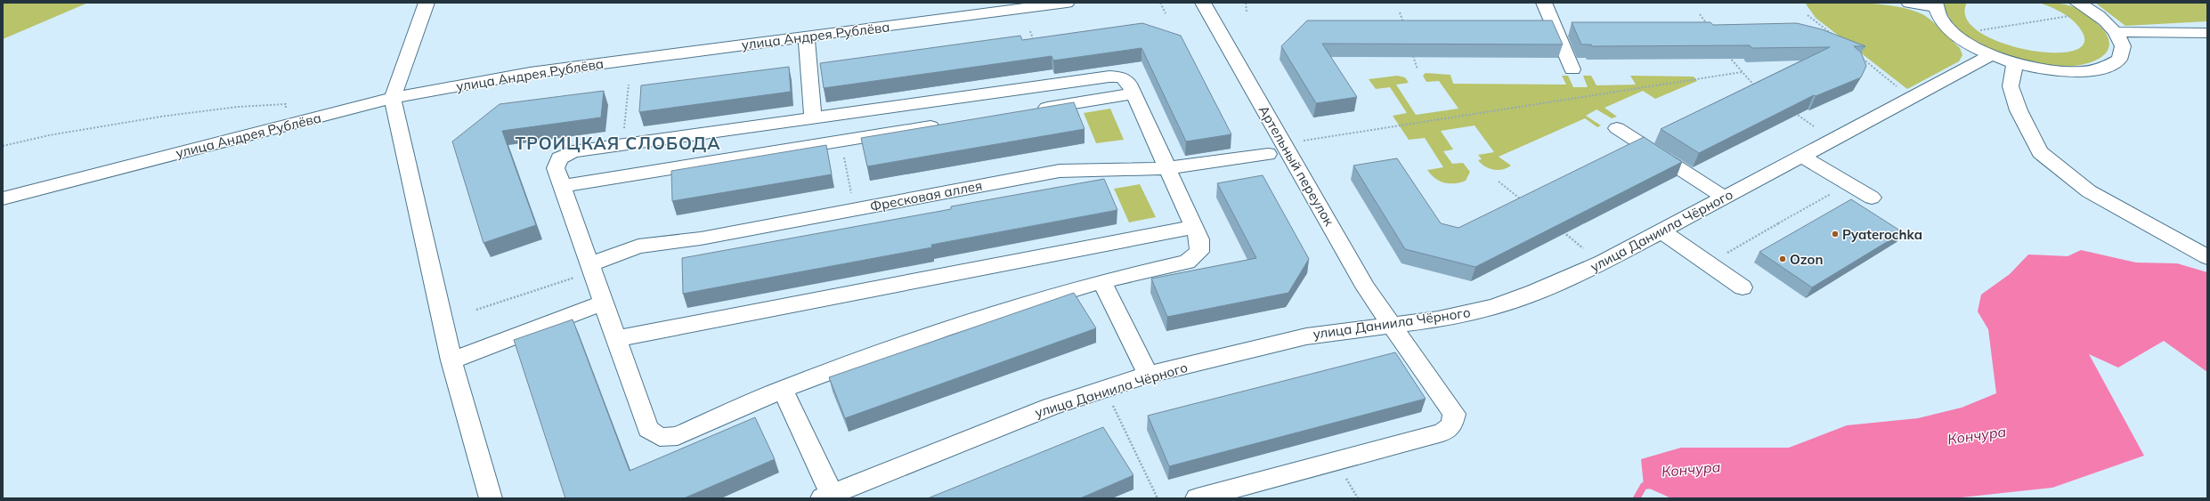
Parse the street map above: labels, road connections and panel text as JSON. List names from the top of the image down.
{
  "streets": {
    "street": [
      "улица Андрея Рублёва",
      "Артельный переулок",
      "Фресковая аллея",
      "улица Даниила Чёрного"
    ]
  },
  "crossings": [
    ["Артельный переулок", "улица Даниила Чёрного"]
  ],
  "districts": ["ТРОИЦКАЯ СЛОБОДА"],
  "water": ["Кончура"],
  "places": ["Pyaterochka", "Ozon"]
}
